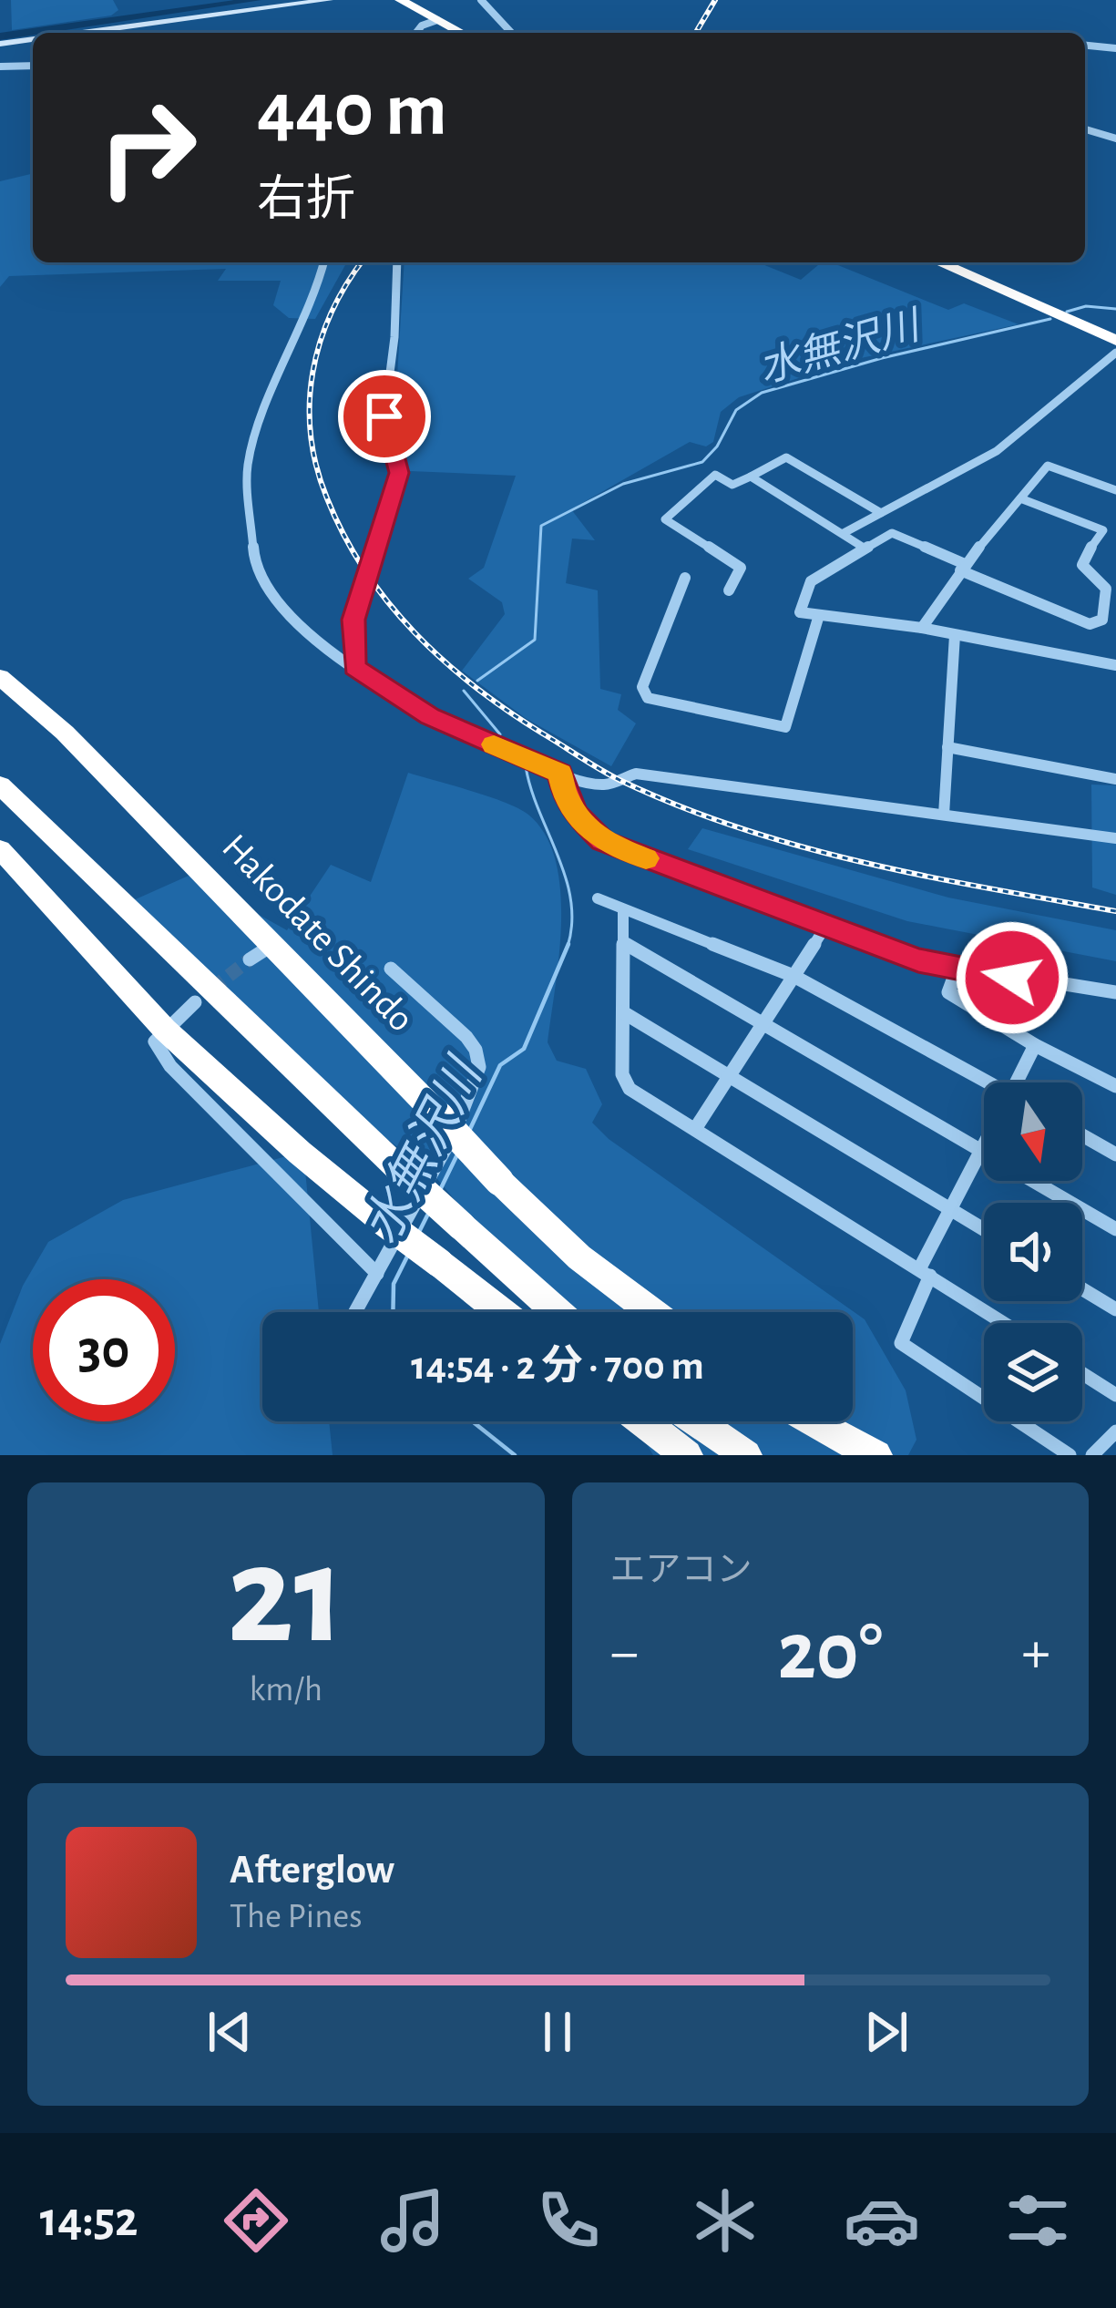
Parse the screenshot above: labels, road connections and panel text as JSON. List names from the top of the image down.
{
  "streets": {
    "highway": ["Hakodate Shindo"]
  },
  "water": ["水無沢川"],
  "north": "bottom",
  "page": {
    "turn": ["440 m", "右折"],
    "limit": "30",
    "trip": "14:54 · 2 分 · 700 m",
    "tile": [
      ["21", "km/h"],
      "エアコン"
    ],
    "heat": ["−", "20°", "+"],
    "song": ["Afterglow", "The Pines"],
    "tabs": "14:52"
  }
}
